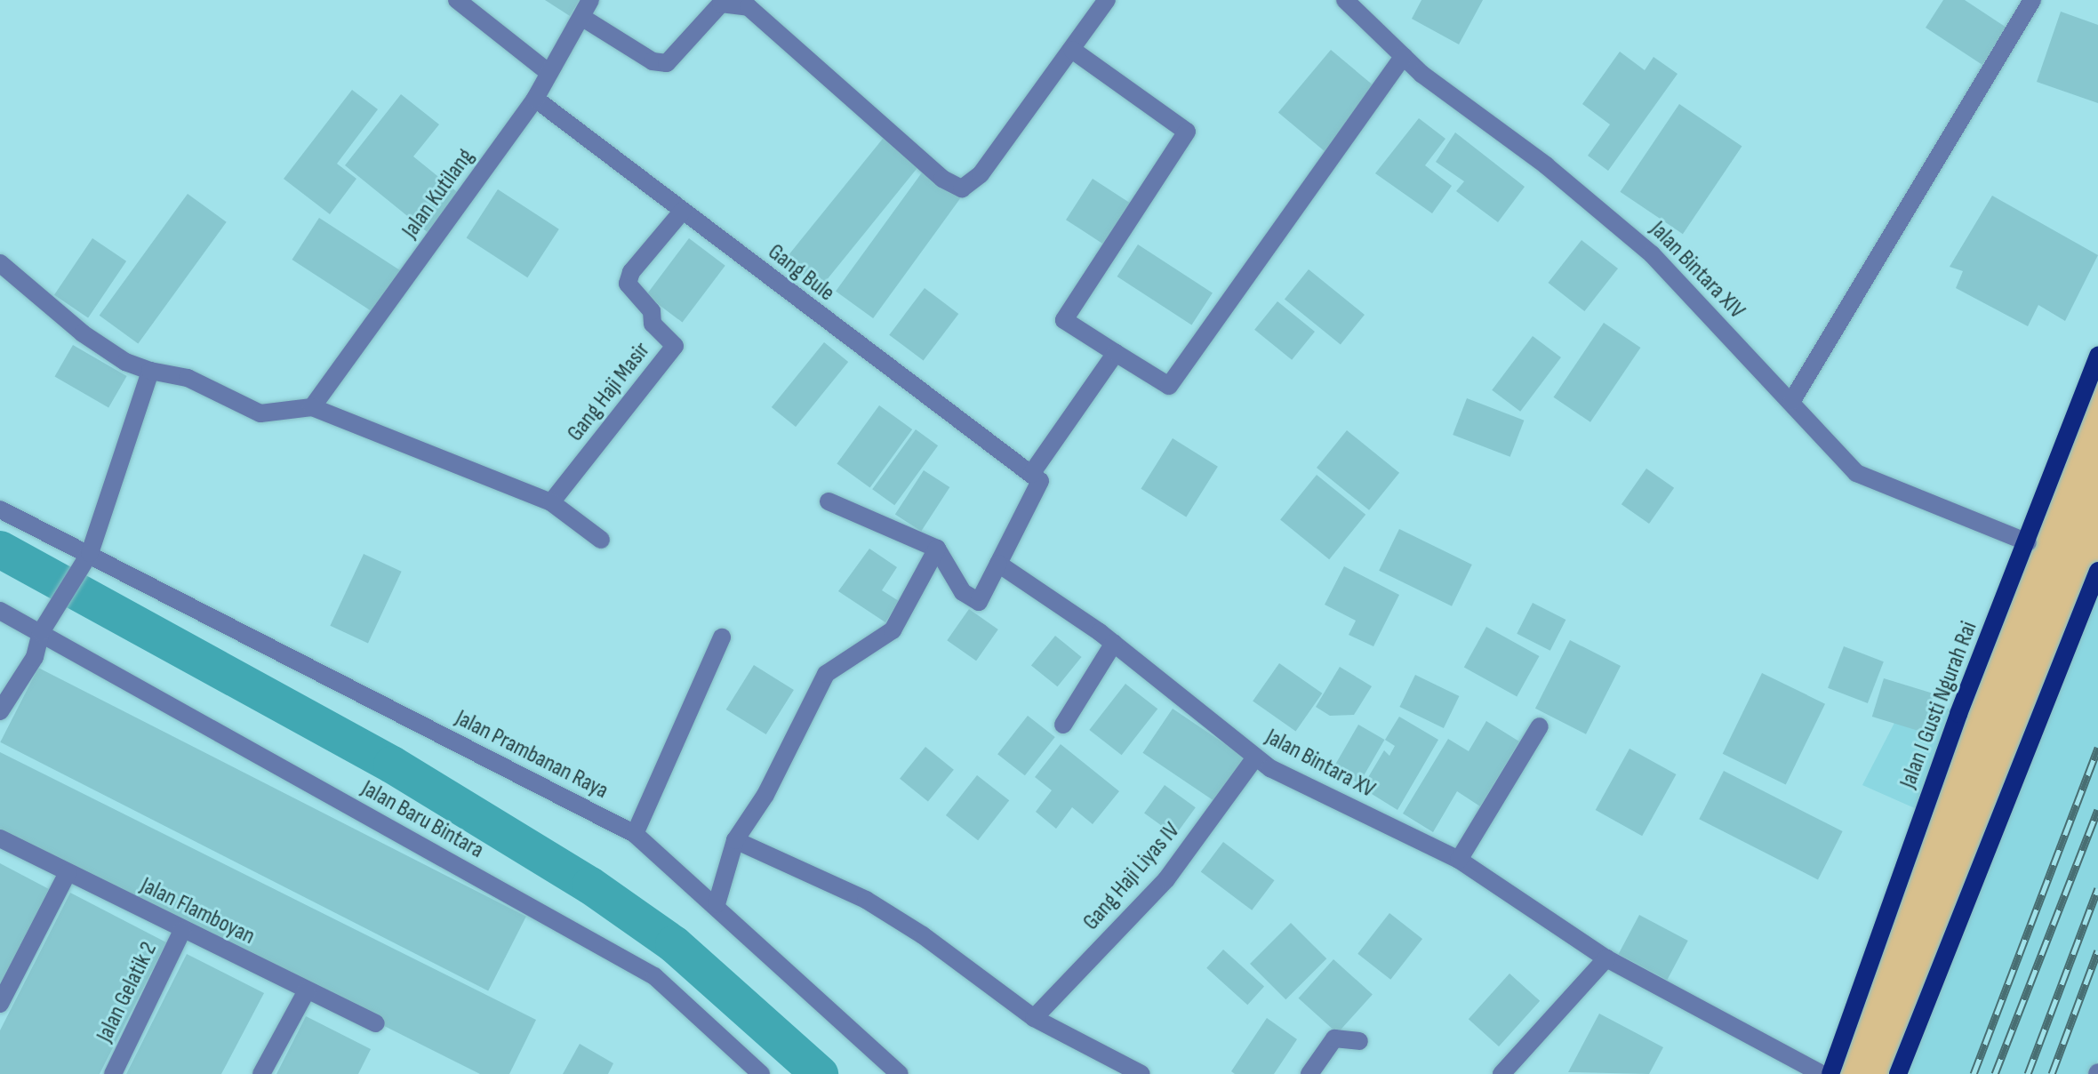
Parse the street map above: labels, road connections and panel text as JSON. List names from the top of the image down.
{
  "streets": {
    "main road": ["Jalan I Gusti Ngurah Rai"],
    "street": [
      "Jalan Kutilang",
      "Jalan Bintara XIV",
      "Gang Bule",
      "Gang Haji Masir",
      "Jalan Prambanan Raya",
      "Jalan Bintara XV",
      "Jalan Baru Bintara",
      "Gang Haji Liyas IV",
      "Jalan Flamboyan",
      "Jalan Gelatik 2"
    ]
  },
  "crossings": [
    ["Jalan Kutilang", "Gang Bule"],
    ["Jalan Bintara XIV", "Jalan I Gusti Ngurah Rai"],
    ["Gang Bule", "Gang Haji Masir"],
    ["Jalan Bintara XV", "Gang Haji Liyas IV"],
    ["Jalan Flamboyan", "Jalan Gelatik 2"]
  ]
}
